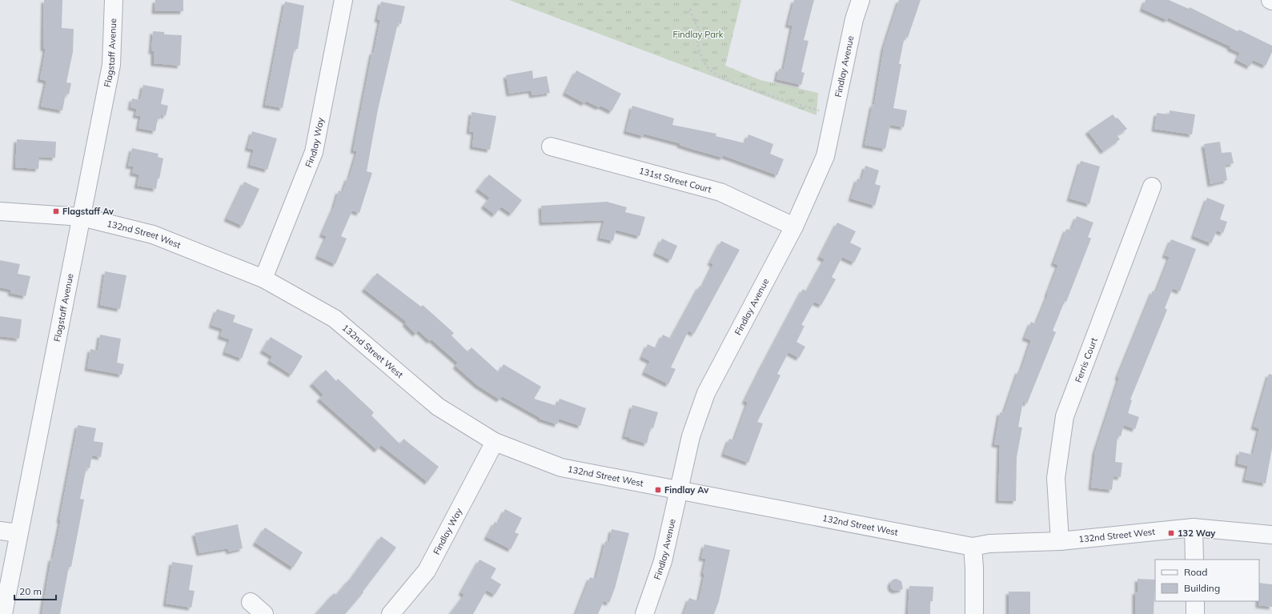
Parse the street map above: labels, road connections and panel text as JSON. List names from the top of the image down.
{
  "streets": {
    "street": [
      "Flagstaff Avenue",
      "Findlay Avenue",
      "Findlay Way",
      "131st Street Court",
      "132nd Street West",
      "Ferris Court"
    ]
  },
  "crossings": [
    ["Flagstaff Avenue", "132nd Street West"],
    ["Findlay Avenue", "131st Street Court"],
    ["Findlay Avenue", "132nd Street West"],
    ["Findlay Way", "132nd Street West"],
    ["132nd Street West", "Ferris Court"]
  ],
  "parks": ["Findlay Park"],
  "places": {
    "transit": ["Flagstaff Av", "Findlay Av", "132 Way"]
  },
  "legend": ["Road", "Building"],
  "scale_bar": "20 m"
}
